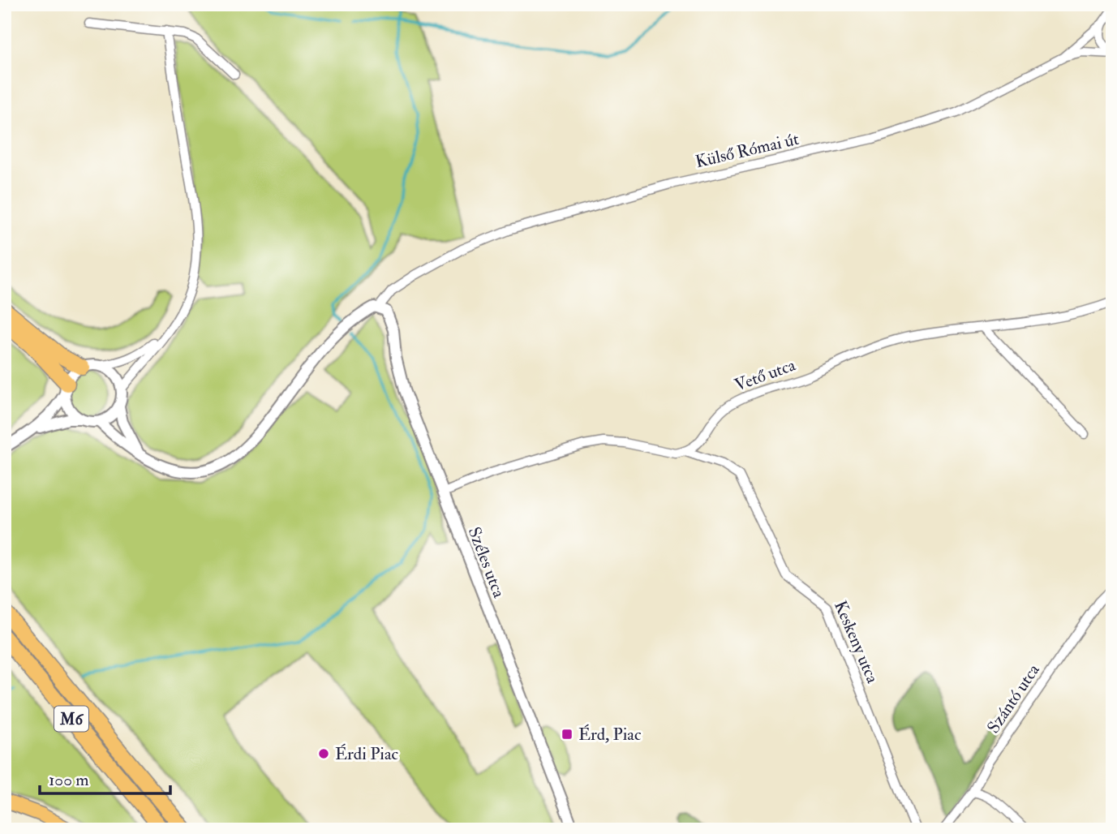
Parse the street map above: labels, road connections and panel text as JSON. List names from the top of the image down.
{
  "streets": {
    "highway": ["M6"],
    "street": [
      "Külső Római út",
      "Vető utca",
      "Széles utca",
      "Keskeny utca",
      "Szántó utca"
    ]
  },
  "crossings": [
    ["Külső Római út", "Széles utca"],
    ["Vető utca", "Keskeny utca"]
  ],
  "places": {
    "transit": ["Érd, Piac"],
    "other": ["Érdi Piac"]
  },
  "scale_bar": "100 m"
}
